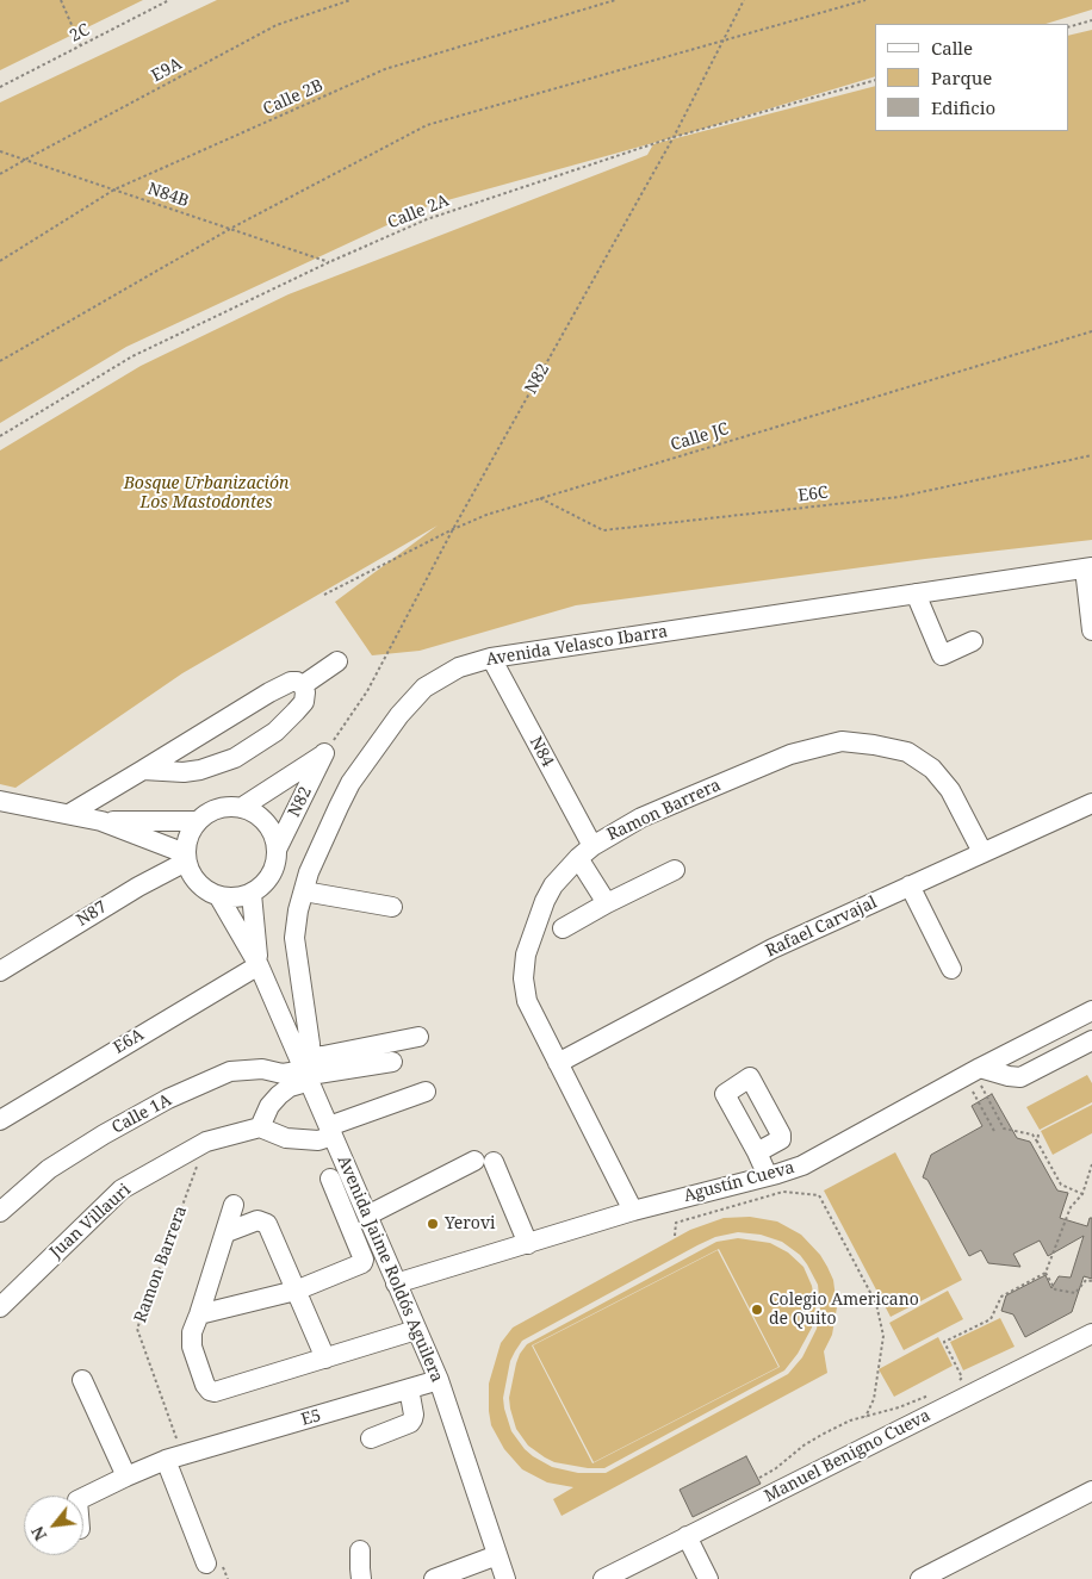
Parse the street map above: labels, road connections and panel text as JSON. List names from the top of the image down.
{
  "streets": {
    "street": [
      "N82",
      "Avenida Velasco Ibarra",
      "N84",
      "Ramon Barrera",
      "N87",
      "Rafael Carvajal",
      "E6A",
      "Calle 1A",
      "Agustín Cueva",
      "Juan Villauri",
      "Avenida Jaime Roldós Aguilera",
      "E5",
      "Manuel Benigno Cueva"
    ],
    "path": [
      "2C",
      "E9A",
      "Calle 2B",
      "N84B",
      "Calle 2A",
      "Calle JC",
      "E6C"
    ]
  },
  "crossings": [
    ["E9A", "N84B"],
    ["Calle 2B", "N84B"],
    ["N84B", "Calle 2A"],
    ["Calle 2A", "N82"],
    ["N82", "Calle JC"],
    ["N82", "N87"],
    ["N82", "Avenida Jaime Roldós Aguilera"],
    ["Calle JC", "E6C"],
    ["Avenida Velasco Ibarra", "N84"],
    ["Avenida Velasco Ibarra", "Calle 1A"],
    ["Avenida Velasco Ibarra", "Avenida Jaime Roldós Aguilera"],
    ["N84", "Ramon Barrera"],
    ["Ramon Barrera", "Rafael Carvajal"],
    ["Ramon Barrera", "Agustín Cueva"],
    ["Ramon Barrera", "Juan Villauri"],
    ["Ramon Barrera", "E5"],
    ["N87", "Avenida Jaime Roldós Aguilera"],
    ["E6A", "Avenida Jaime Roldós Aguilera"],
    ["Calle 1A", "Avenida Jaime Roldós Aguilera"],
    ["Agustín Cueva", "Avenida Jaime Roldós Aguilera"],
    ["Avenida Jaime Roldós Aguilera", "E5"]
  ],
  "parks": ["Bosque Urbanización Los Mastodontes"],
  "places": ["Yerovi", "Colegio Americano de Quito"],
  "legend": ["Calle", "Parque", "Edificio"],
  "north": "bottom left"
}
